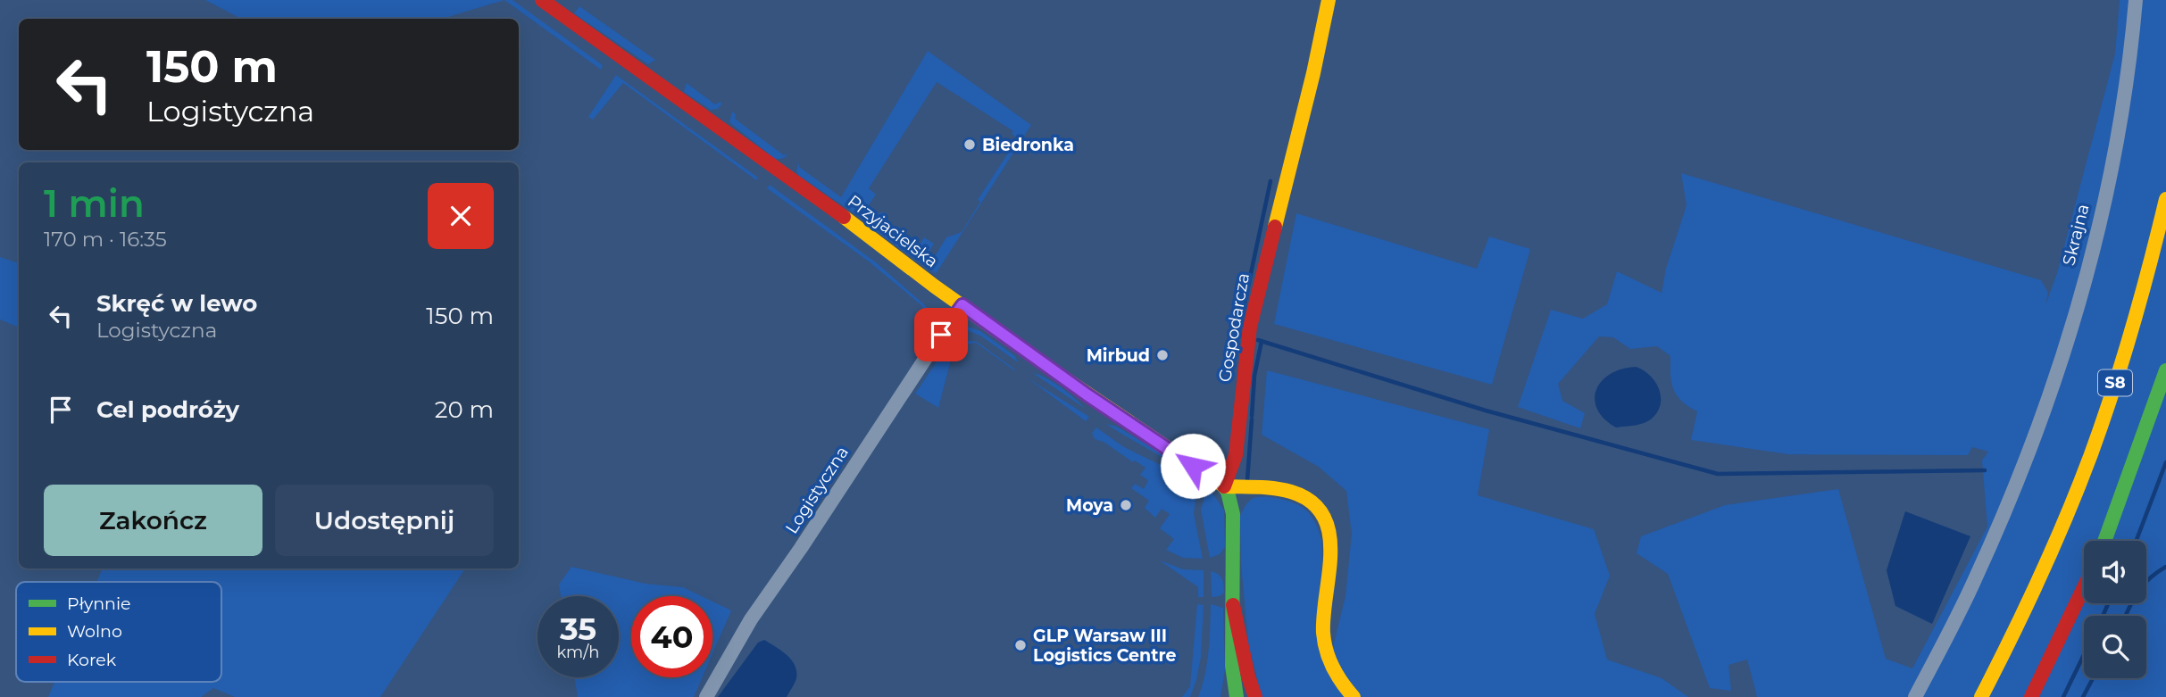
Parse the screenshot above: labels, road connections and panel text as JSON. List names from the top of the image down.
{
  "streets": {
    "main road": ["Przyjacielska", "Gospodarcza", "S8"],
    "street": ["Skrajna", "Logistyczna"]
  },
  "crossings": [
    ["Przyjacielska", "Gospodarcza"],
    ["Przyjacielska", "Logistyczna"]
  ],
  "places": [
    "Biedronka",
    "Mirbud",
    "Moya",
    "GLP Warsaw III Logistics Centre"
  ],
  "legend": ["Płynnie", "Wolno", "Korek"],
  "page": {
    "turn": ["150 m", "Logistyczna"],
    "heading": ["1 min", "170 m · 16:35"],
    "list": [
      {
        "name": "Skręć w lewo",
        "note": "Logistyczna",
        "value": "150 m"
      },
      {
        "name": "Cel podróży",
        "value": "20 m"
      }
    ],
    "buttons": ["Zakończ", "Udostępnij"],
    "speed": "35 km/h",
    "limit": "40"
  }
}
